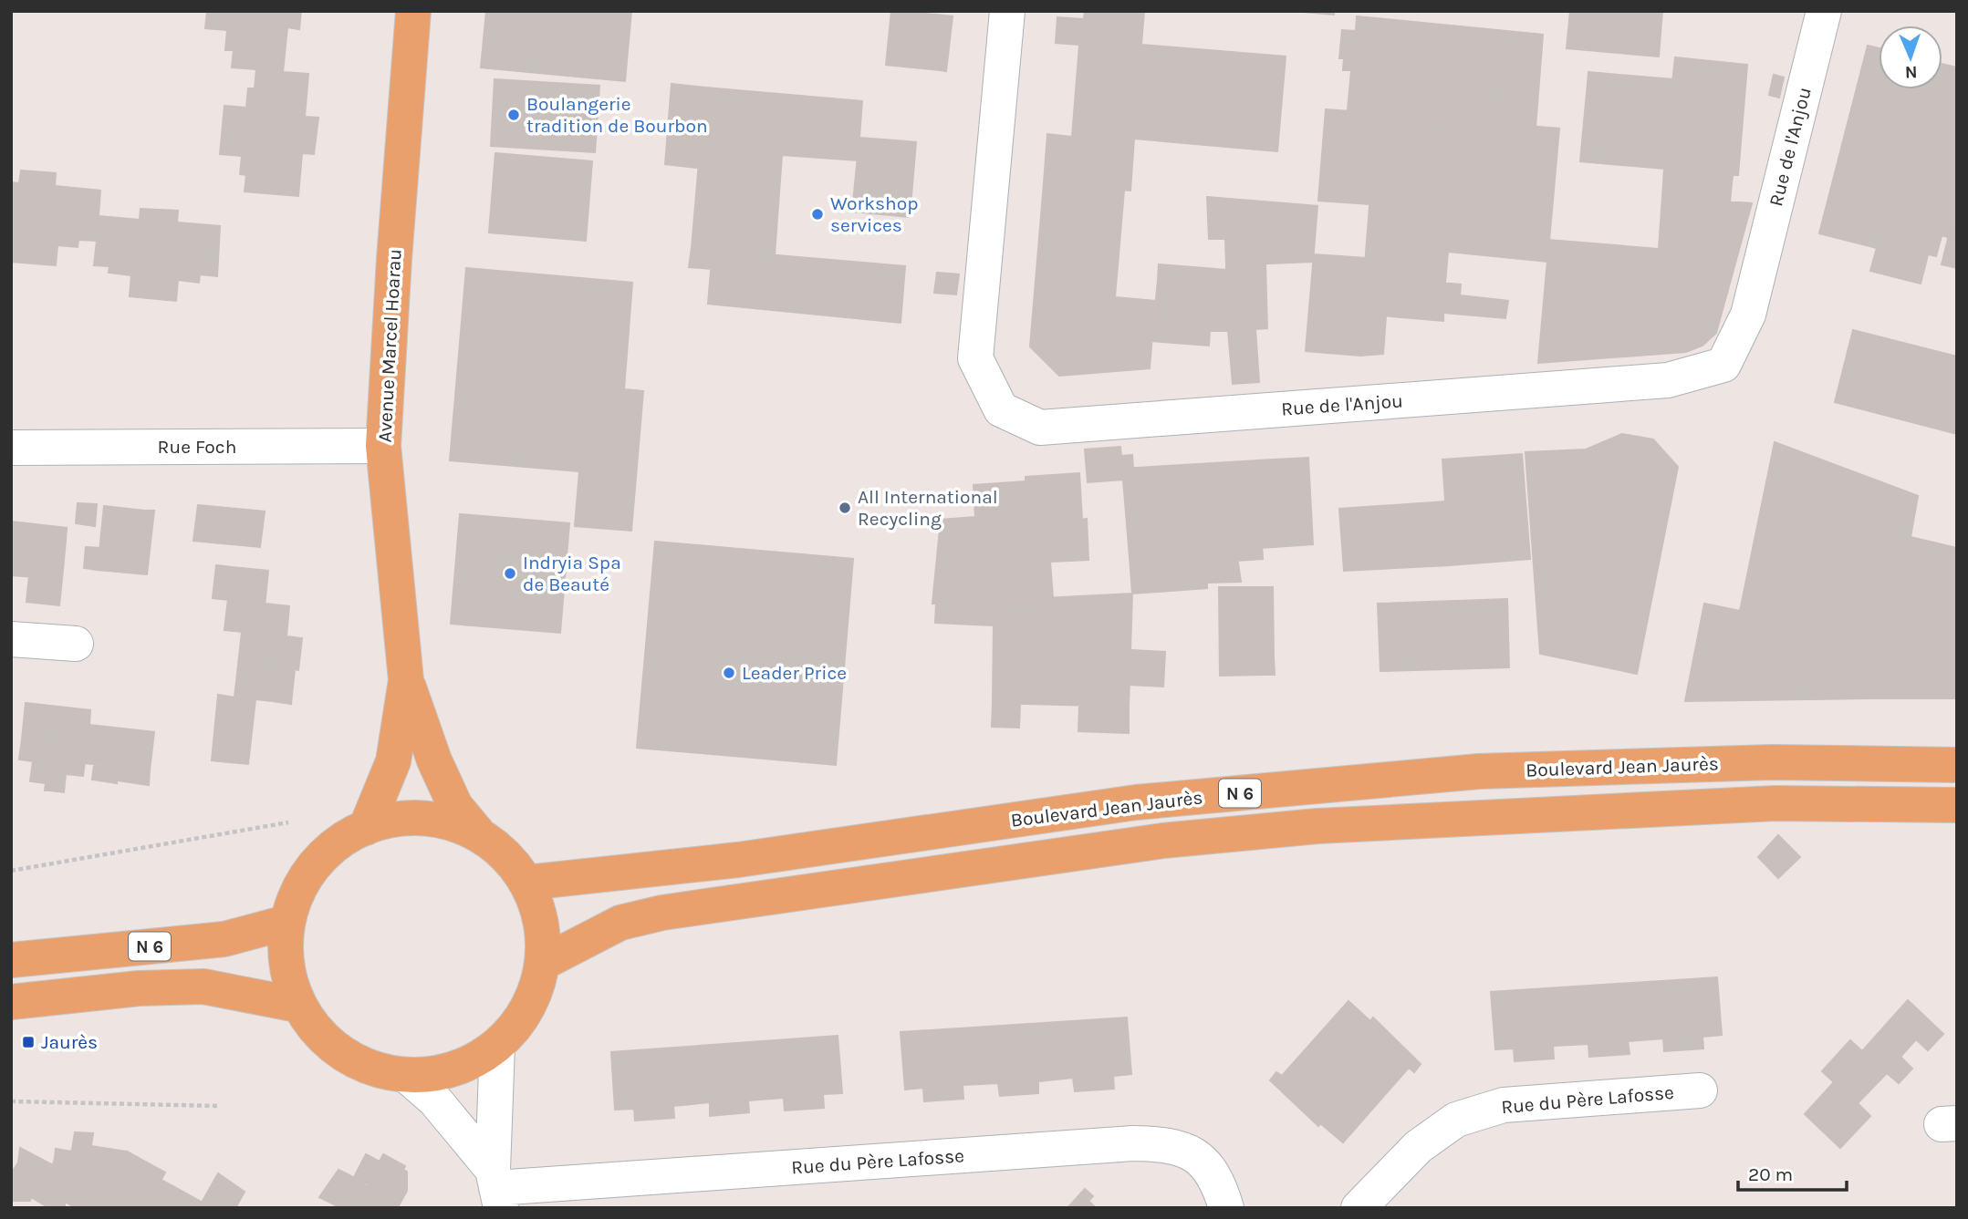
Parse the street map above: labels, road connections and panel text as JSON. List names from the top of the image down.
{
  "streets": {
    "main road": ["Avenue Marcel Hoarau", "Boulevard Jean Jaurès", "N 6"],
    "street": ["Rue de l'Anjou", "Rue Foch", "Rue du Père Lafosse"]
  },
  "crossings": [
    ["Avenue Marcel Hoarau", "Rue Foch"]
  ],
  "places": {
    "other": [
      "Boulangerie tradition de Bourbon",
      "Workshop services",
      "All International Recycling",
      "Indryia Spa de Beauté",
      "Leader Price"
    ],
    "transit": ["Jaurès"]
  },
  "scale_bar": "20 m",
  "north": "bottom"
}
